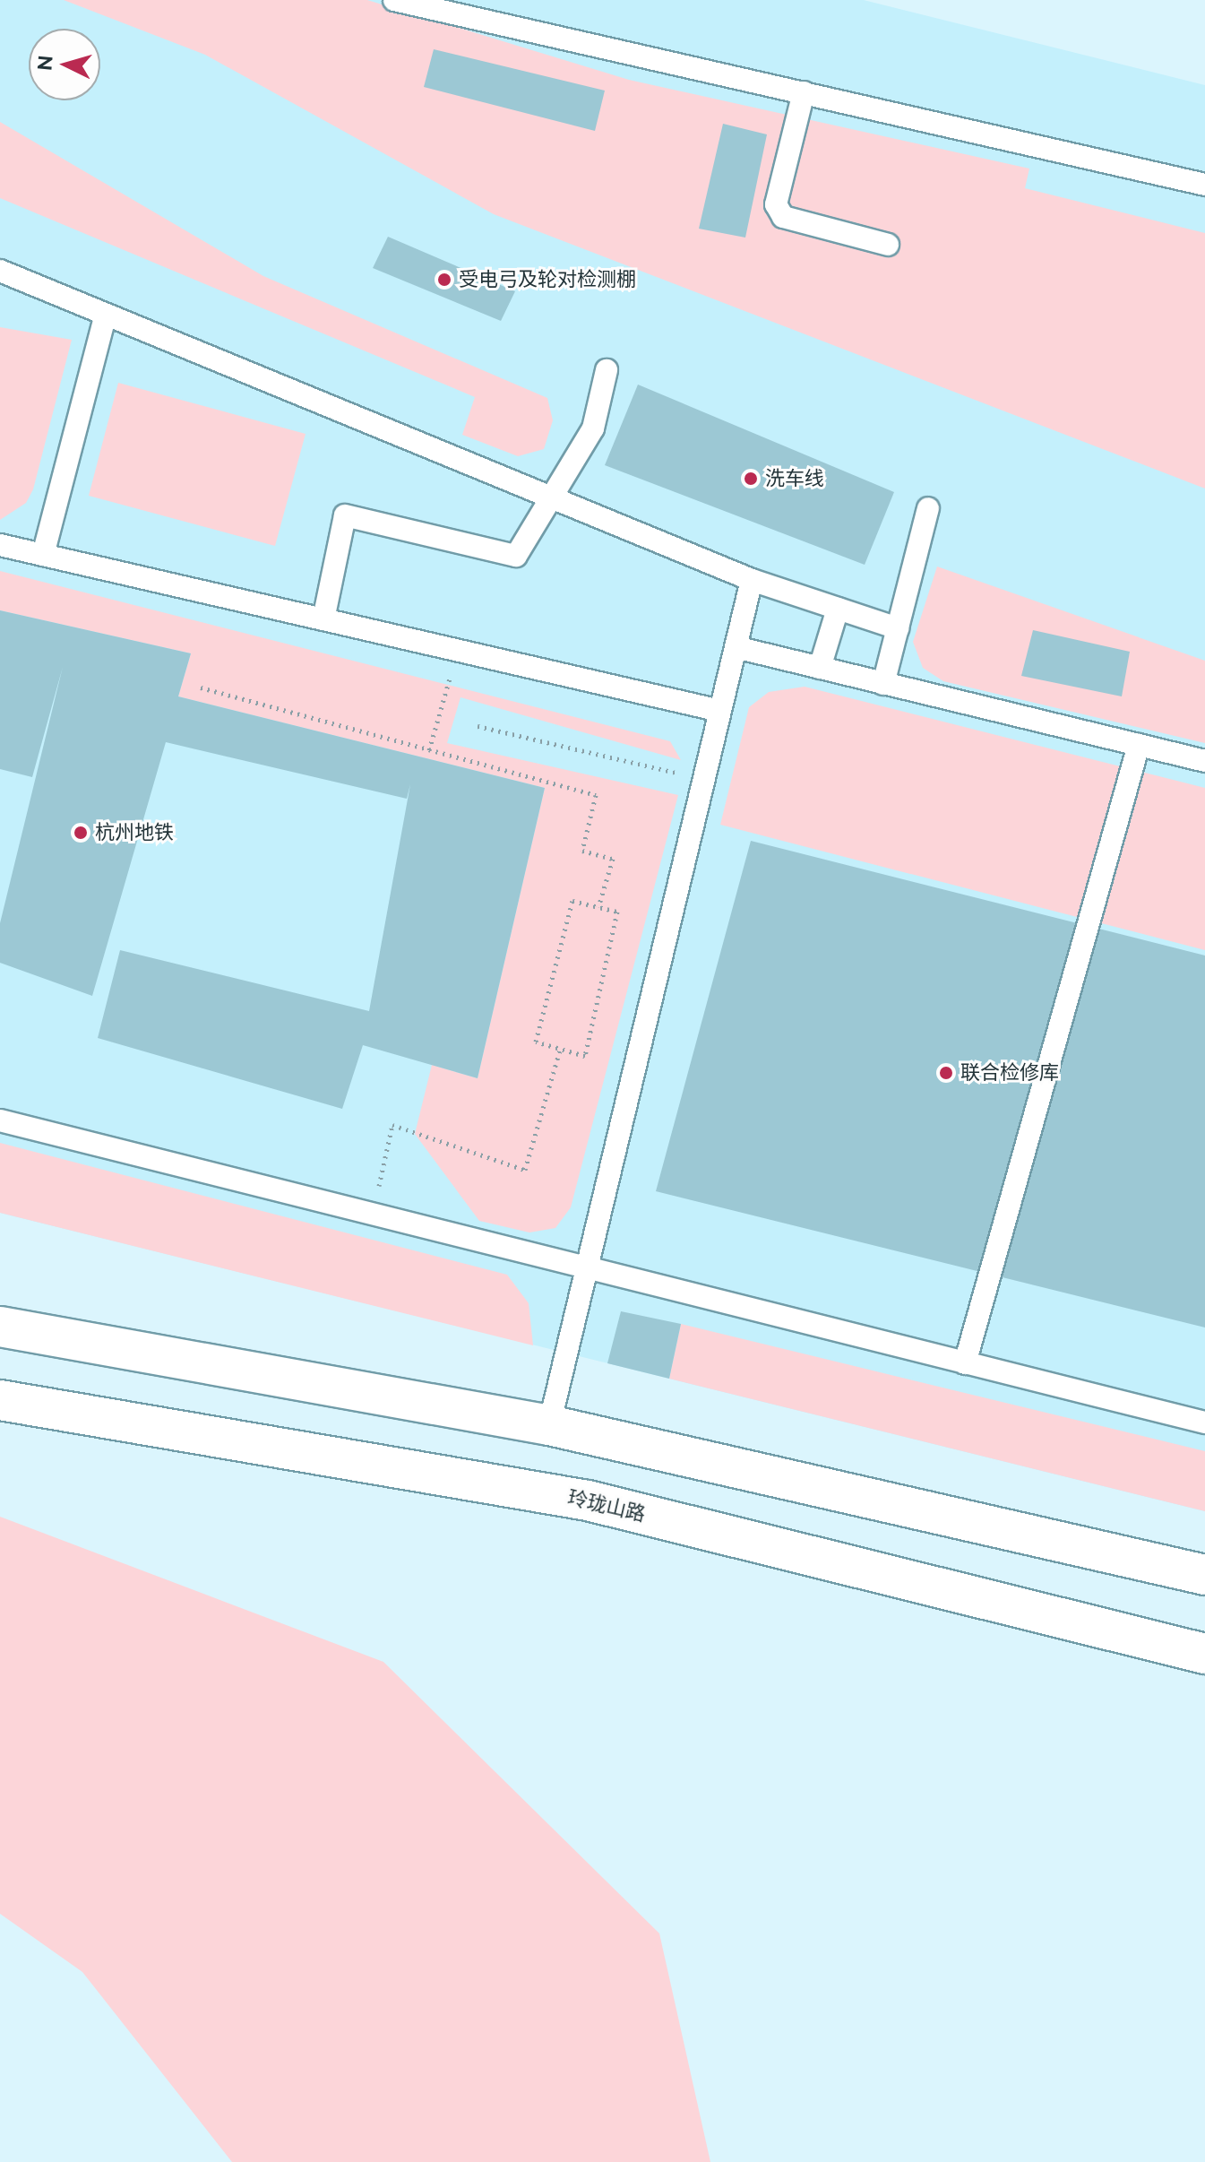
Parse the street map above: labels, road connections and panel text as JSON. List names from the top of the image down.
{
  "streets": {
    "main road": ["玲珑山路"]
  },
  "places": [
    "受电弓及轮对检测棚",
    "洗车线",
    "杭州地铁",
    "联合检修库"
  ],
  "north": "left"
}
